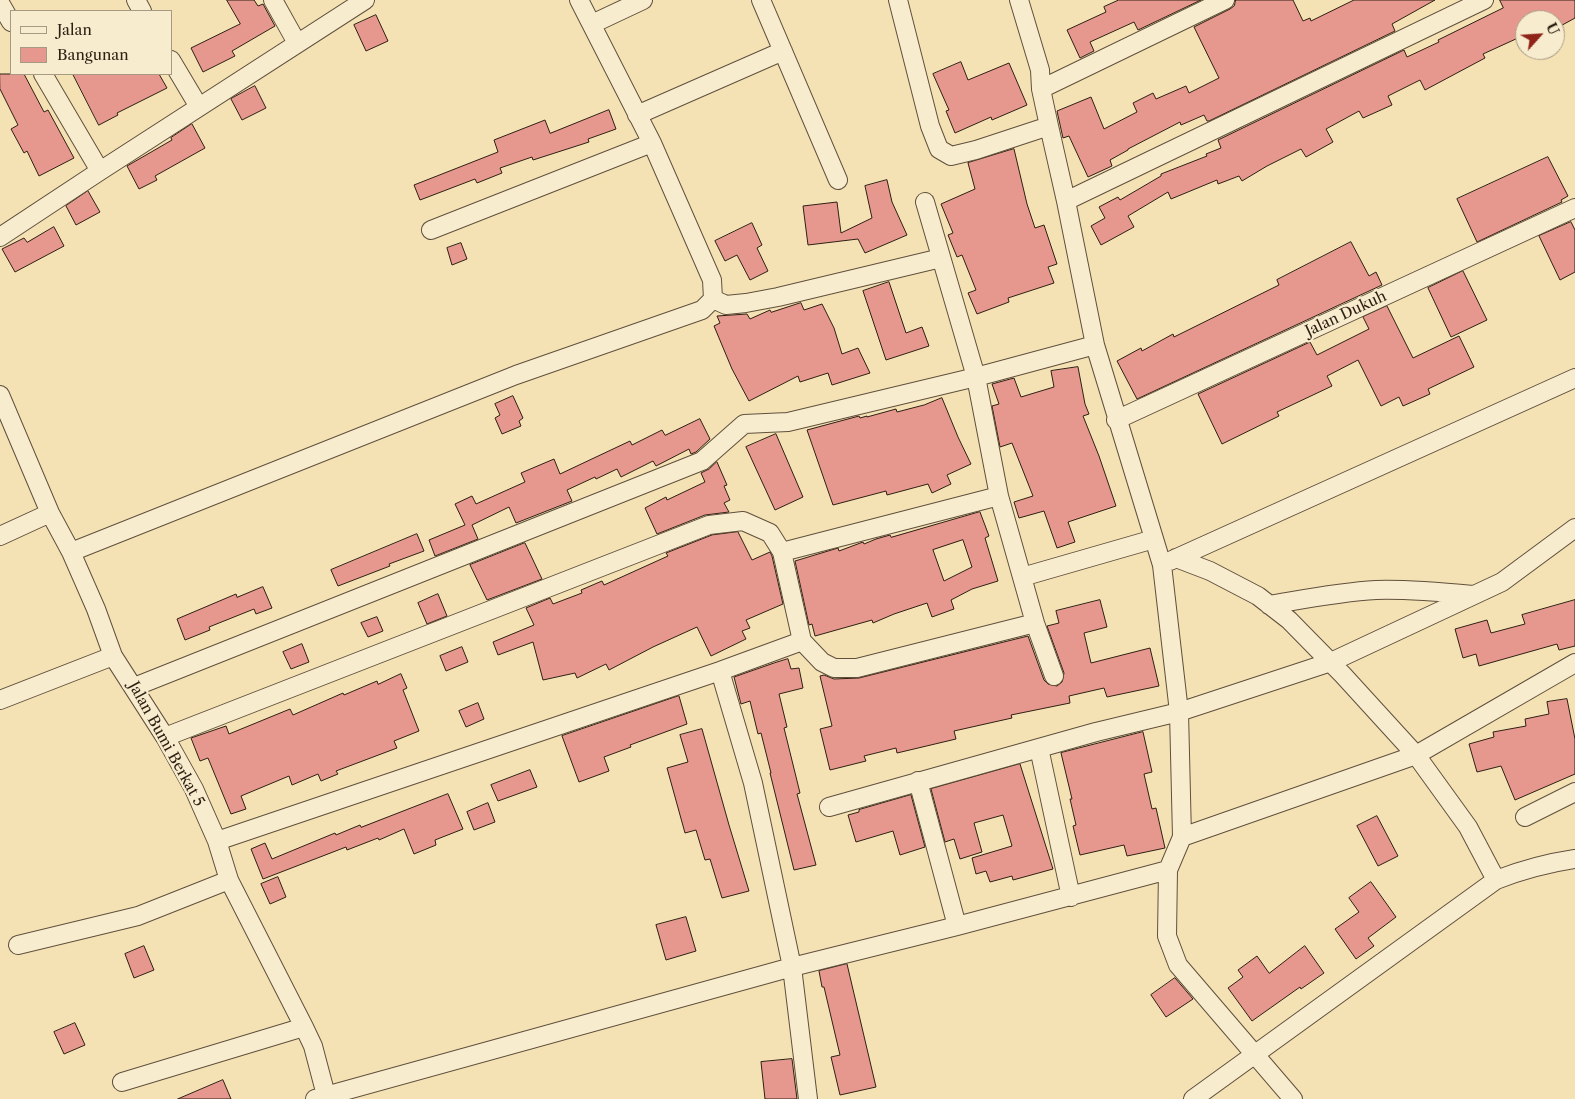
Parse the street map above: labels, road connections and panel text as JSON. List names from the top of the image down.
{
  "streets": {
    "street": ["Jalan Dukuh", "Jalan Bumi Berkat 5"]
  },
  "legend": ["Jalan", "Bangunan"],
  "north": "top right"
}
